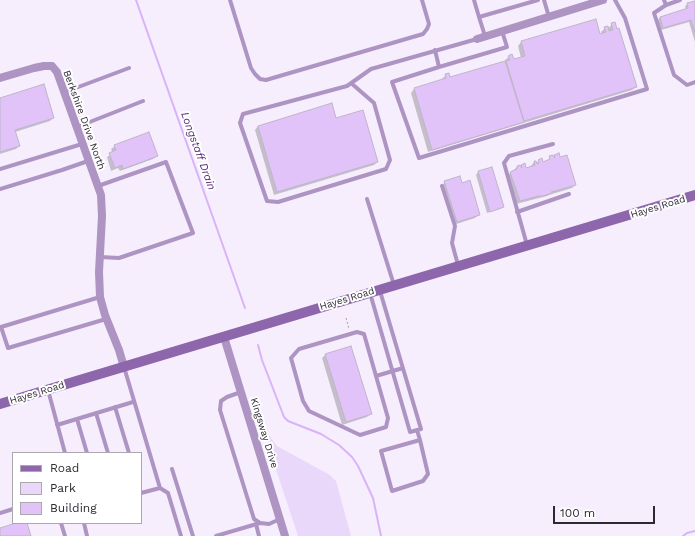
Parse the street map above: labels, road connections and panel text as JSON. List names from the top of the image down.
{
  "streets": {
    "main road": ["Hayes Road"],
    "street": ["Berkshire Drive North", "Kingsway Drive"]
  },
  "crossings": [
    ["Berkshire Drive North", "Hayes Road"],
    ["Hayes Road", "Kingsway Drive"]
  ],
  "water": ["Longstaff Drain"],
  "legend": ["Road", "Park", "Building"],
  "scale_bar": "100 m"
}
